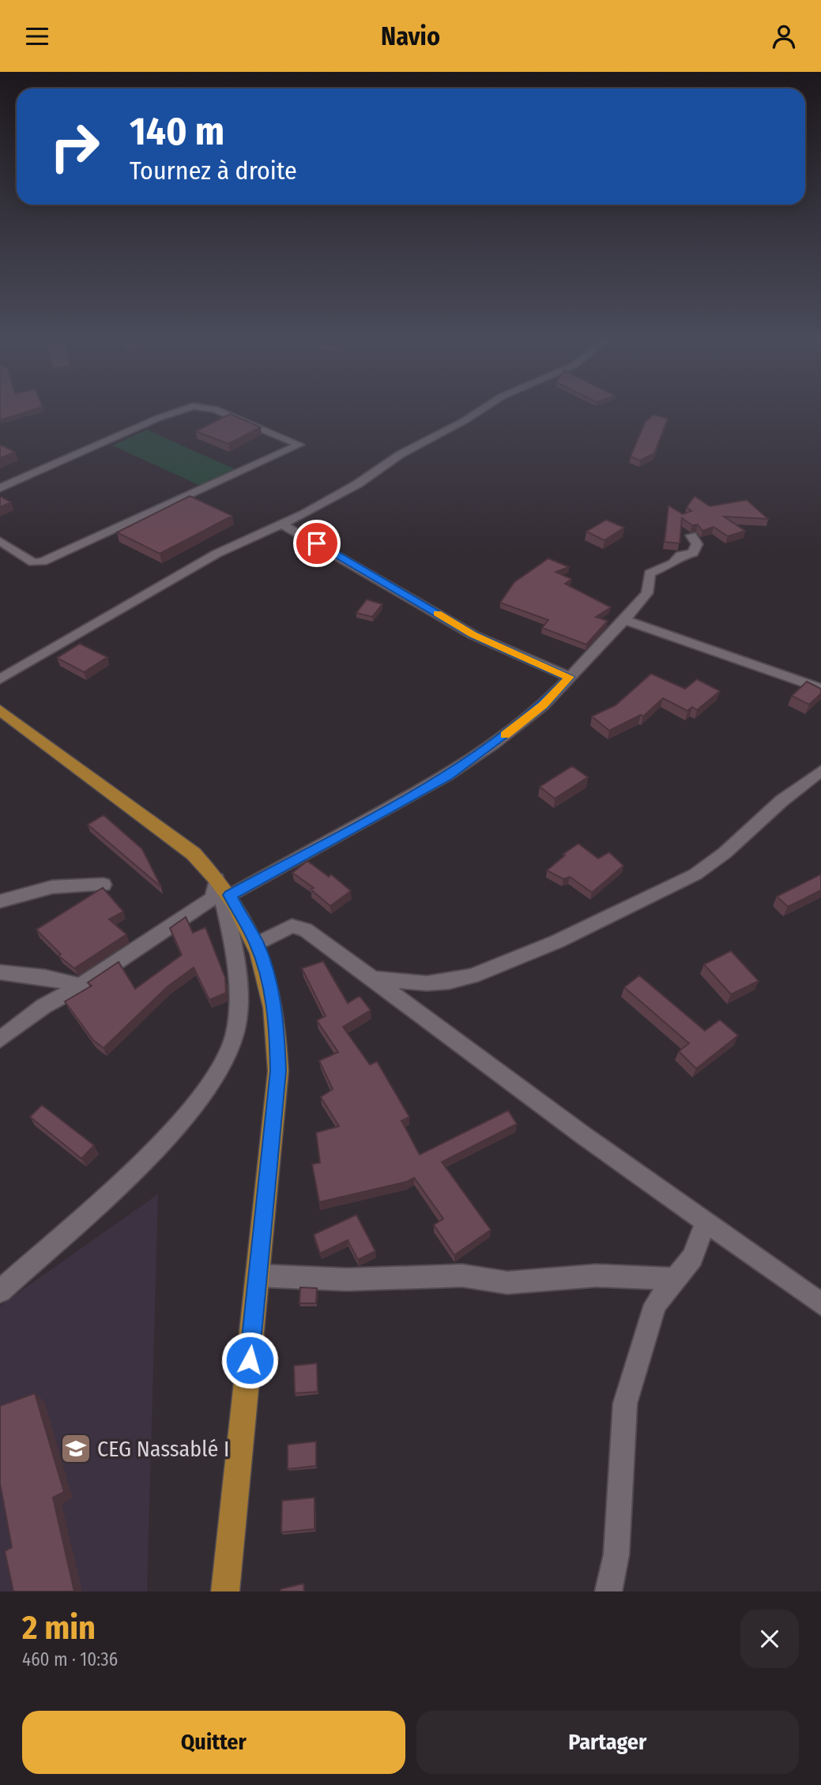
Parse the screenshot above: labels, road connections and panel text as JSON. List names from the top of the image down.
{
  "places": {
    "school or university": ["CEG Nassablé I"]
  },
  "page": {
    "header": "Navio",
    "turn": ["140 m", "Tournez à droite"],
    "heading": ["2 min", "460 m · 10:36"],
    "buttons": ["Quitter", "Partager"]
  }
}
